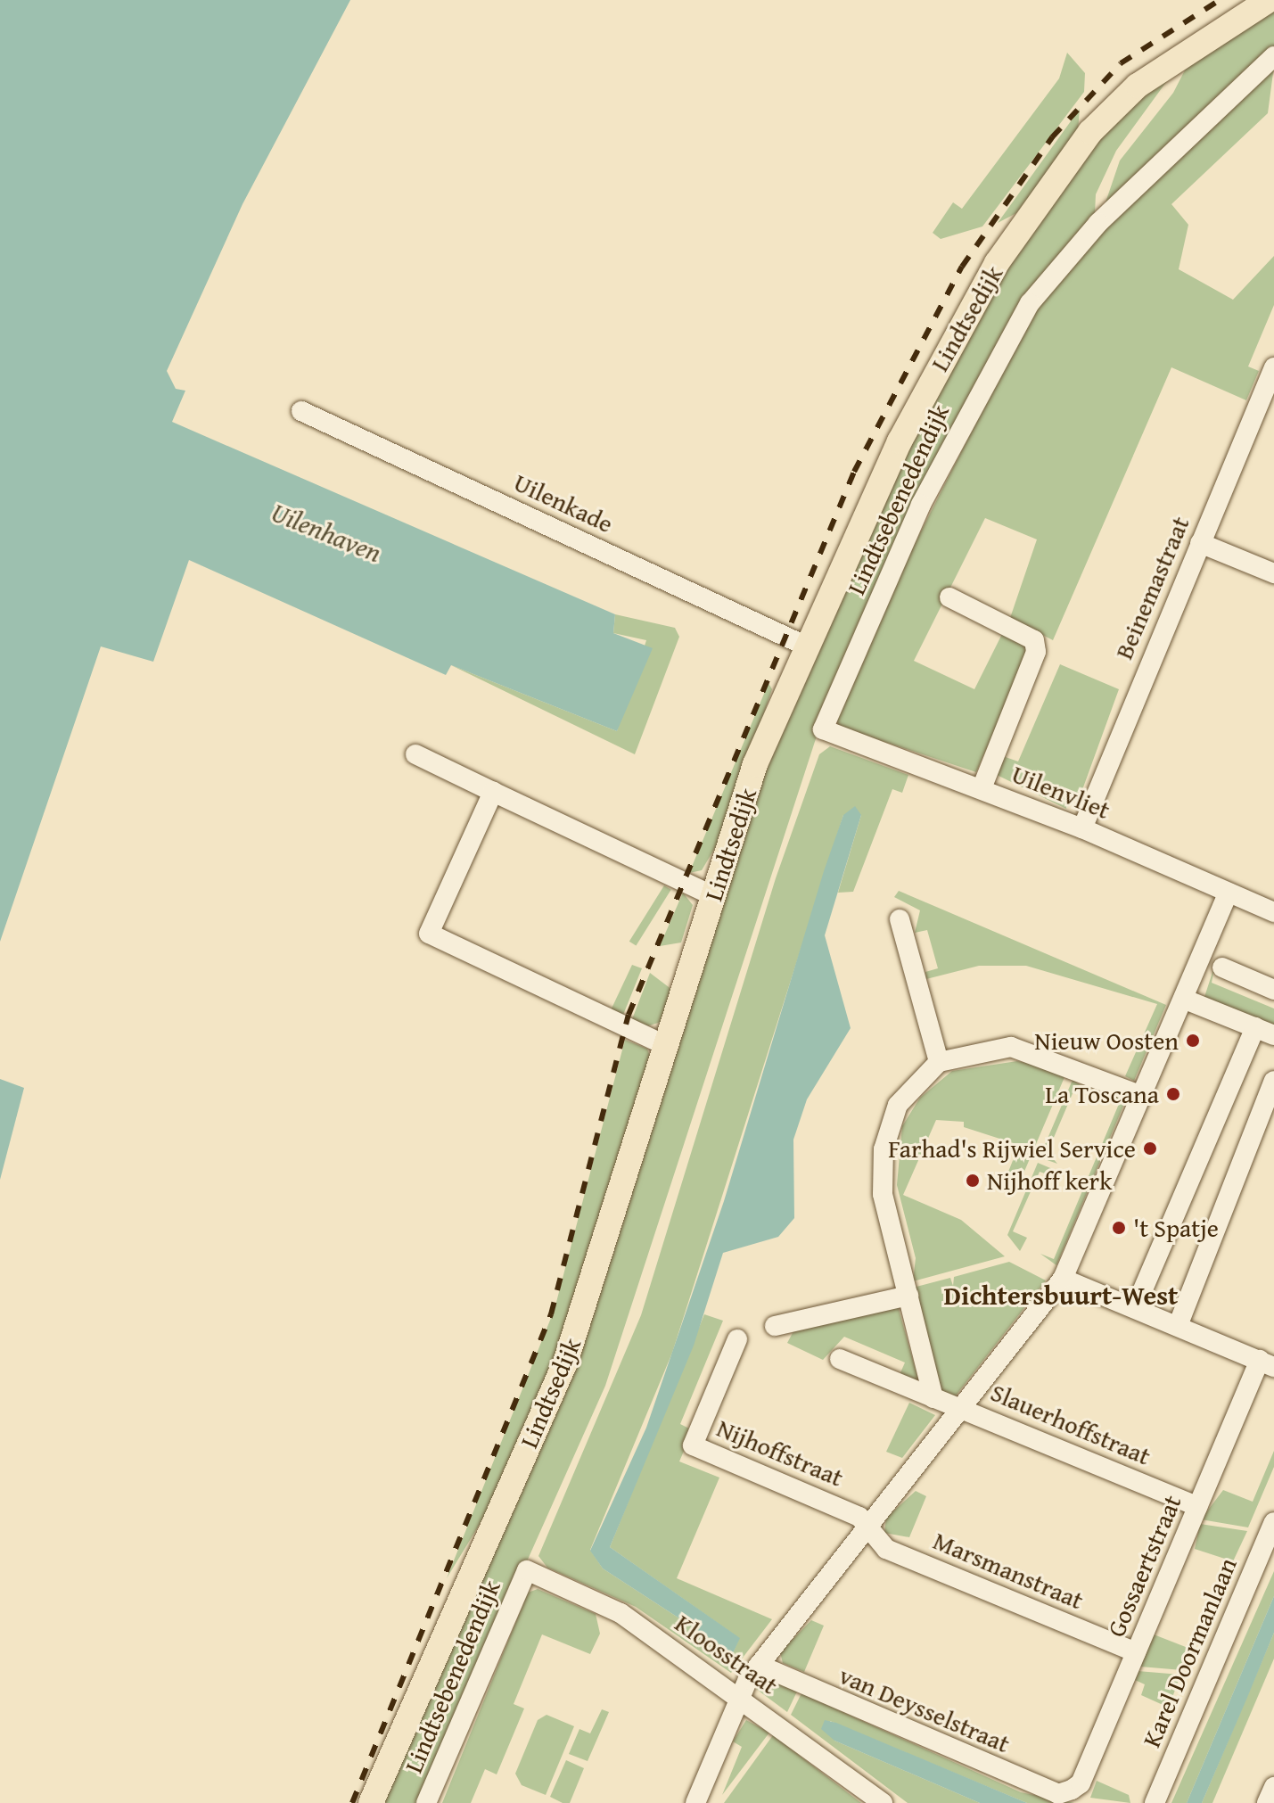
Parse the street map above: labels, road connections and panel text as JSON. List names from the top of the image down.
{
  "streets": {
    "main road": ["Lindtsedijk"],
    "street": [
      "Lindtsebenedendijk",
      "Uilenkade",
      "Beinemastraat",
      "Uilenvliet",
      "Slauerhoffstraat",
      "Nijhoffstraat",
      "Gossaertstraat",
      "Marsmanstraat",
      "Karel Doormanlaan",
      "Kloosstraat",
      "van Deysselstraat"
    ]
  },
  "crossings": [
    ["Lindtsedijk", "Uilenkade"],
    ["Lindtsebenedendijk", "Uilenvliet"],
    ["Lindtsebenedendijk", "Kloosstraat"],
    ["Beinemastraat", "Uilenvliet"],
    ["Slauerhoffstraat", "Gossaertstraat"],
    ["Nijhoffstraat", "Marsmanstraat"],
    ["Gossaertstraat", "Marsmanstraat"],
    ["Gossaertstraat", "van Deysselstraat"]
  ],
  "districts": ["Dichtersbuurt-West"],
  "water": ["Uilenhaven"],
  "places": [
    "Nieuw Oosten",
    "La Toscana",
    "Farhad's Rijwiel Service",
    "Nijhoff kerk",
    "'t Spatje"
  ]
}
